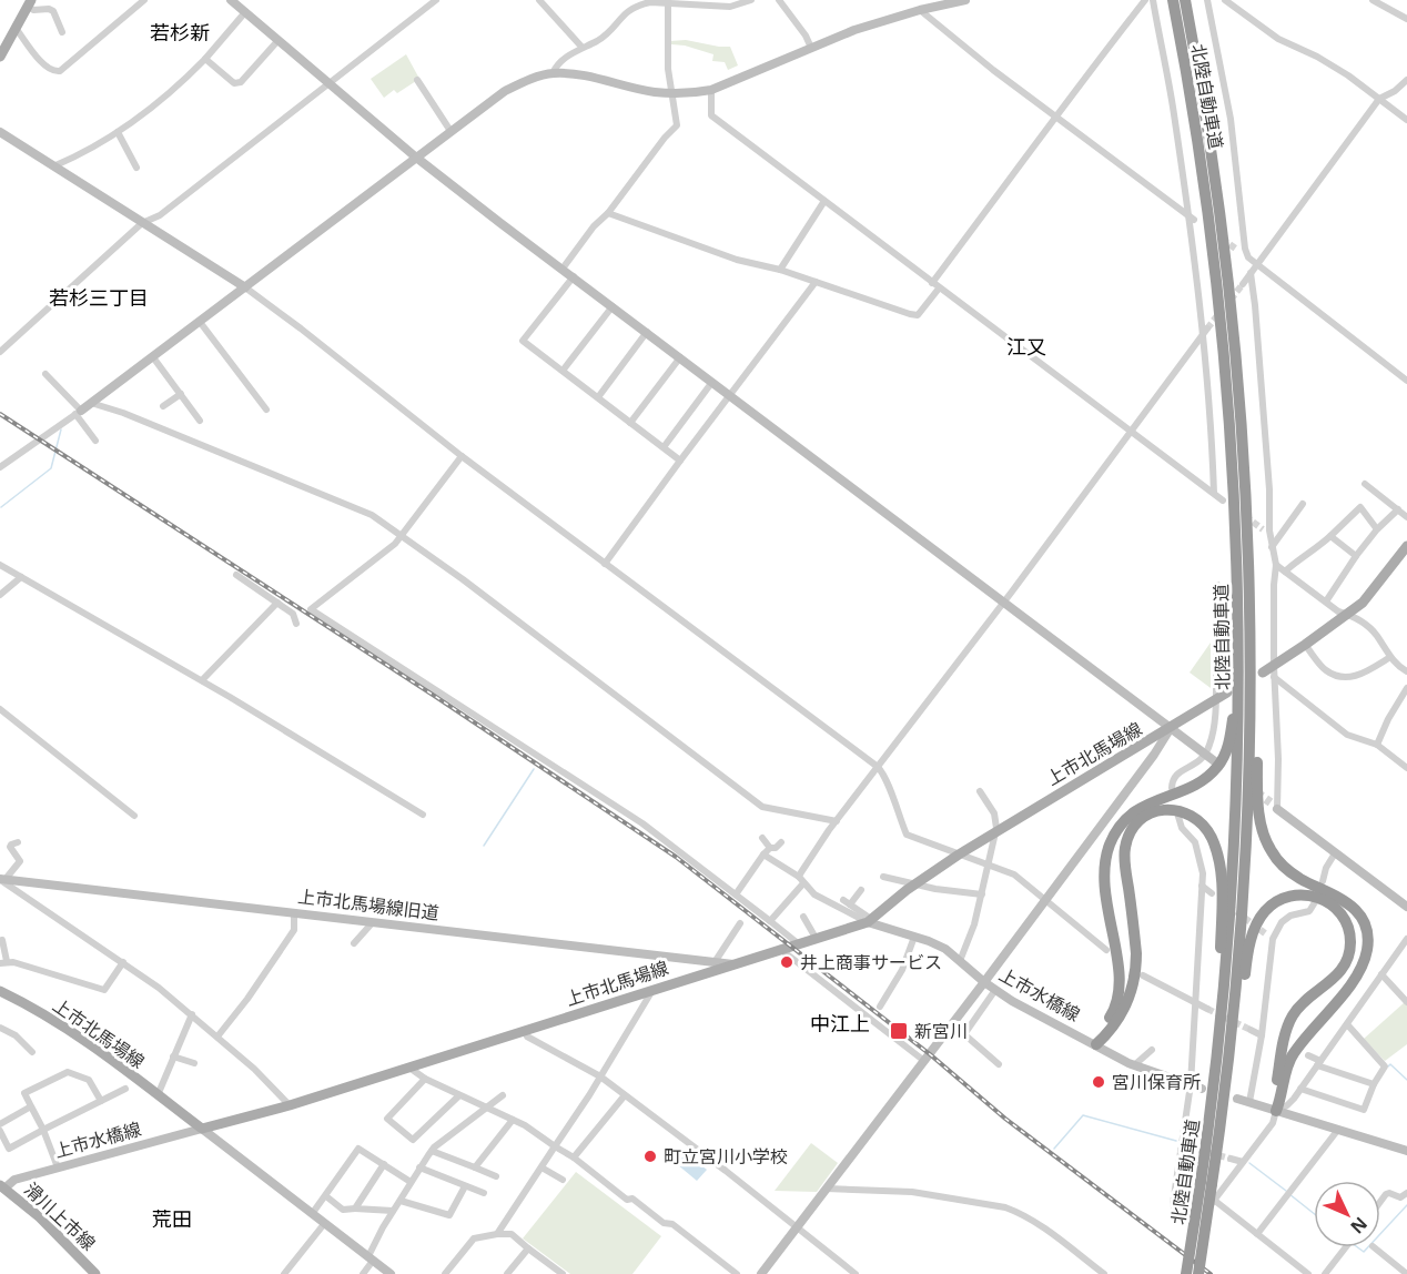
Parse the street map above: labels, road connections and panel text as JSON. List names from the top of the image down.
{
  "streets": {
    "highway": ["北陸自動車道"],
    "main road": ["上市北馬場線", "滑川上市線"],
    "street": ["上市北馬場線旧道", "上市水橋線"]
  },
  "crossings": [
    ["上市北馬場線", "上市北馬場線旧道"],
    ["上市北馬場線", "上市水橋線"],
    ["上市水橋線", "滑川上市線"]
  ],
  "districts": [
    "若杉新",
    "若杉三丁目",
    "江又",
    "中江上",
    "荒田"
  ],
  "places": {
    "other": ["井上商事サービス", "宮川保育所", "町立宮川小学校"],
    "transit": ["新宮川"]
  },
  "north": "bottom right"
}
